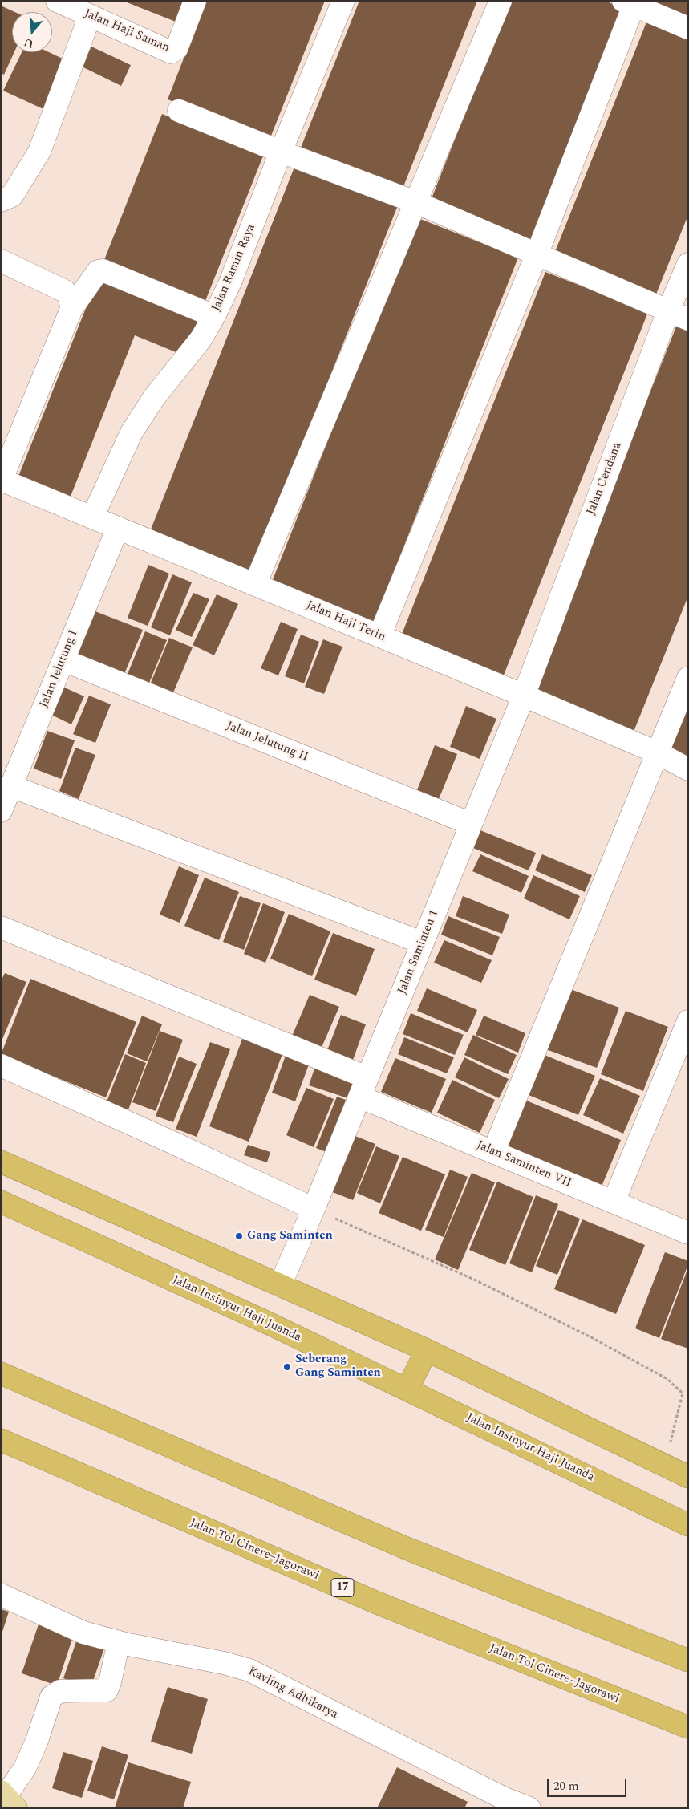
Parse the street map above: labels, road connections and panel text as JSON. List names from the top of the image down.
{
  "streets": {
    "highway": ["Jalan Insinyur Haji Juanda", "Jalan Tol Cinere–Jagorawi", "17"],
    "street": [
      "Jalan Haji Saman",
      "Jalan Ramin Raya",
      "Jalan Cendana",
      "Jalan Haji Terin",
      "Jalan Jelutung I",
      "Jalan Jelutung II",
      "Jalan Saminten 1",
      "Jalan Saminten VII",
      "Kavling Adhikarya"
    ]
  },
  "crossings": [
    ["Jalan Ramin Raya", "Jalan Haji Terin"],
    ["Jalan Cendana", "Jalan Haji Terin"],
    ["Jalan Cendana", "Jalan Saminten 1"],
    ["Jalan Haji Terin", "Jalan Jelutung I"],
    ["Jalan Haji Terin", "Jalan Saminten 1"],
    ["Jalan Jelutung I", "Jalan Jelutung II"],
    ["Jalan Jelutung II", "Jalan Saminten 1"],
    ["Jalan Saminten 1", "Jalan Saminten VII"]
  ],
  "places": ["Gang Saminten", "Seberang Gang Saminten"],
  "scale_bar": "20 m",
  "north": "bottom"
}
